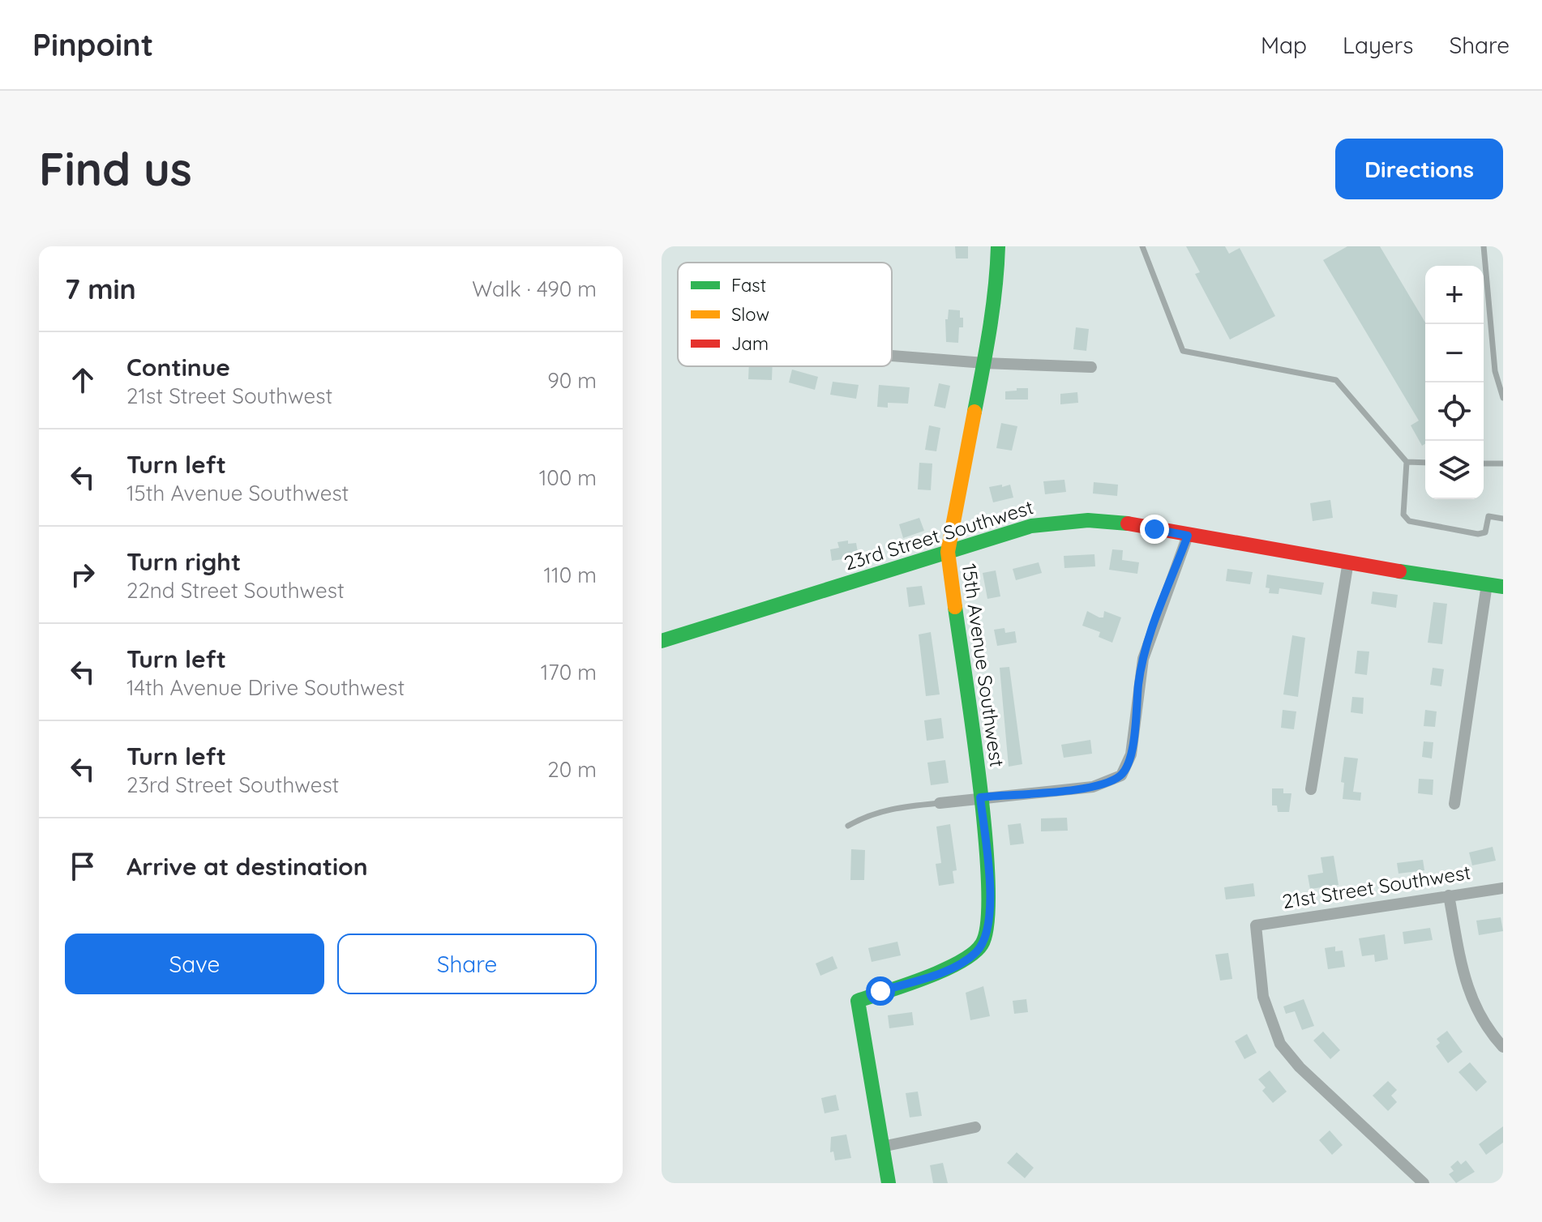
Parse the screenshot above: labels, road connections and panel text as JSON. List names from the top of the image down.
{
  "streets": {
    "street": ["23rd Street Southwest", "15th Avenue Southwest", "21st Street Southwest"]
  },
  "crossings": [
    ["23rd Street Southwest", "15th Avenue Southwest"]
  ],
  "legend": ["Fast", "Slow", "Jam"],
  "page": {
    "header": "Pinpoint",
    "nav": ["Map", "Layers", "Share"],
    "buttons": [
      "Directions",
      ["Save", "Share"]
    ],
    "title": "Find us",
    "heading": ["7 min", "Walk · 490 m"],
    "map_buttons": ["+", "−"],
    "list": [
      ["Continue", "21st Street Southwest", "90 m"],
      ["Turn left", "15th Avenue Southwest", "100 m"],
      ["Turn right", "22nd Street Southwest", "110 m"],
      ["Turn left", "14th Avenue Drive Southwest", "170 m"],
      ["Turn left", "23rd Street Southwest", "20 m"],
      "Arrive at destination"
    ]
  }
}
